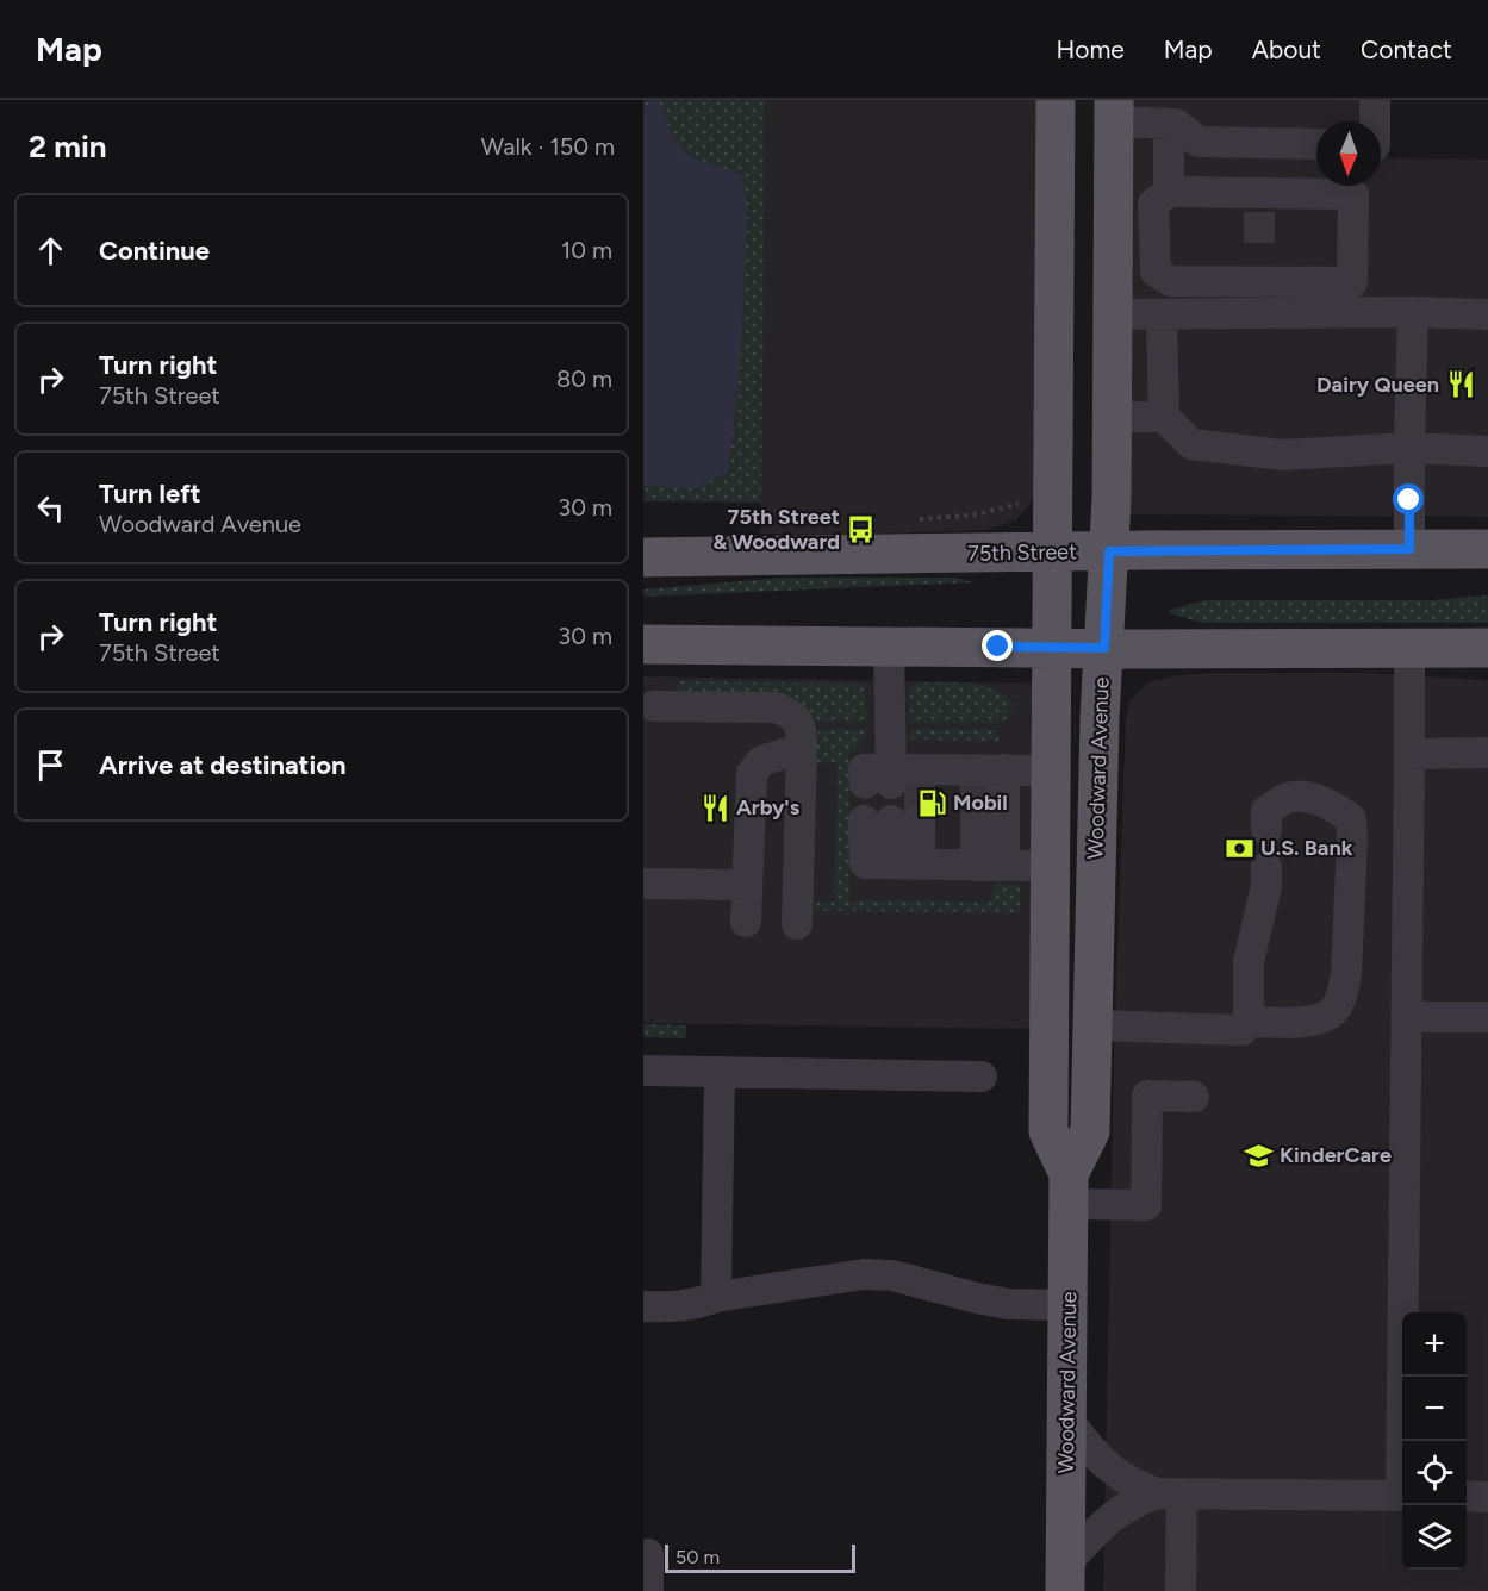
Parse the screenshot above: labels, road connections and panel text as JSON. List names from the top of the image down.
{
  "streets": {
    "main road": ["75th Street", "Woodward Avenue"]
  },
  "crossings": [
    ["75th Street", "Woodward Avenue"]
  ],
  "places": {
    "restaurant": ["Dairy Queen", "Arby's"],
    "bus stop": ["75th Street & Woodward"],
    "fuel station": ["Mobil"],
    "bank": ["U.S. Bank"],
    "school or university": ["KinderCare"]
  },
  "scale_bar": "50 m",
  "north": "bottom",
  "page": {
    "header": "Map",
    "nav": [
      "Home",
      "Map",
      "About",
      "Contact"
    ],
    "heading": ["2 min", "Walk · 150 m"],
    "list": [
      ["Continue", "10 m"],
      ["Turn right", "75th Street", "80 m"],
      ["Turn left", "Woodward Avenue", "30 m"],
      ["Turn right", "75th Street", "30 m"],
      "Arrive at destination"
    ],
    "map_buttons": ["+", "−"],
    "scale": "50 m"
  }
}
